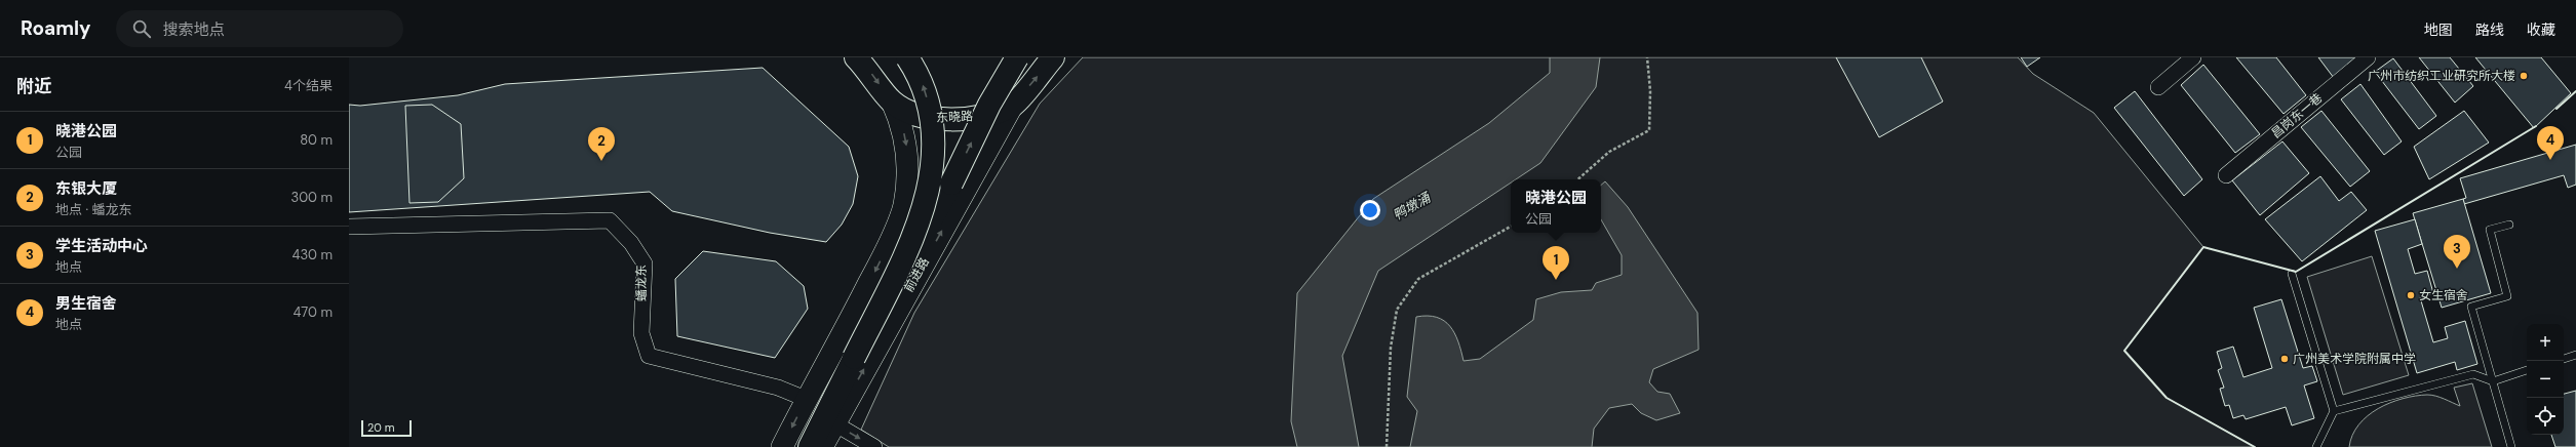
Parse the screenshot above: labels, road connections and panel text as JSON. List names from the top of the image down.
{
  "streets": {
    "main road": ["东晓路", "前进路"],
    "street": ["昌岗东一巷", "蟠龙东"]
  },
  "crossings": [
    ["东晓路", "前进路"]
  ],
  "water": ["鸭墩涌"],
  "places": ["广州市纺织工业研究所大楼", "女生宿舍", "广州美术学院附属中学"],
  "scale_bar": "20 m",
  "page": {
    "header": "Roamly",
    "search": "搜索地点",
    "nav": ["地图", "路线", "收藏"],
    "heading": ["附近", "4个结果"],
    "list": [
      {
        "mark": "1",
        "name": "晓港公园",
        "note": "公园",
        "value": "80 m"
      },
      {
        "mark": "2",
        "name": "东银大厦",
        "note": "地点 · 蟠龙东",
        "value": "300 m"
      },
      {
        "mark": "3",
        "name": "学生活动中心",
        "note": "地点",
        "value": "430 m"
      },
      {
        "mark": "4",
        "name": "男生宿舍",
        "note": "地点",
        "value": "470 m"
      }
    ],
    "pins": [
      "4",
      "2",
      "3",
      "1"
    ],
    "popup": ["晓港公园", "公园"],
    "map_buttons": ["+", "−"],
    "scale": "20 m"
  }
}
